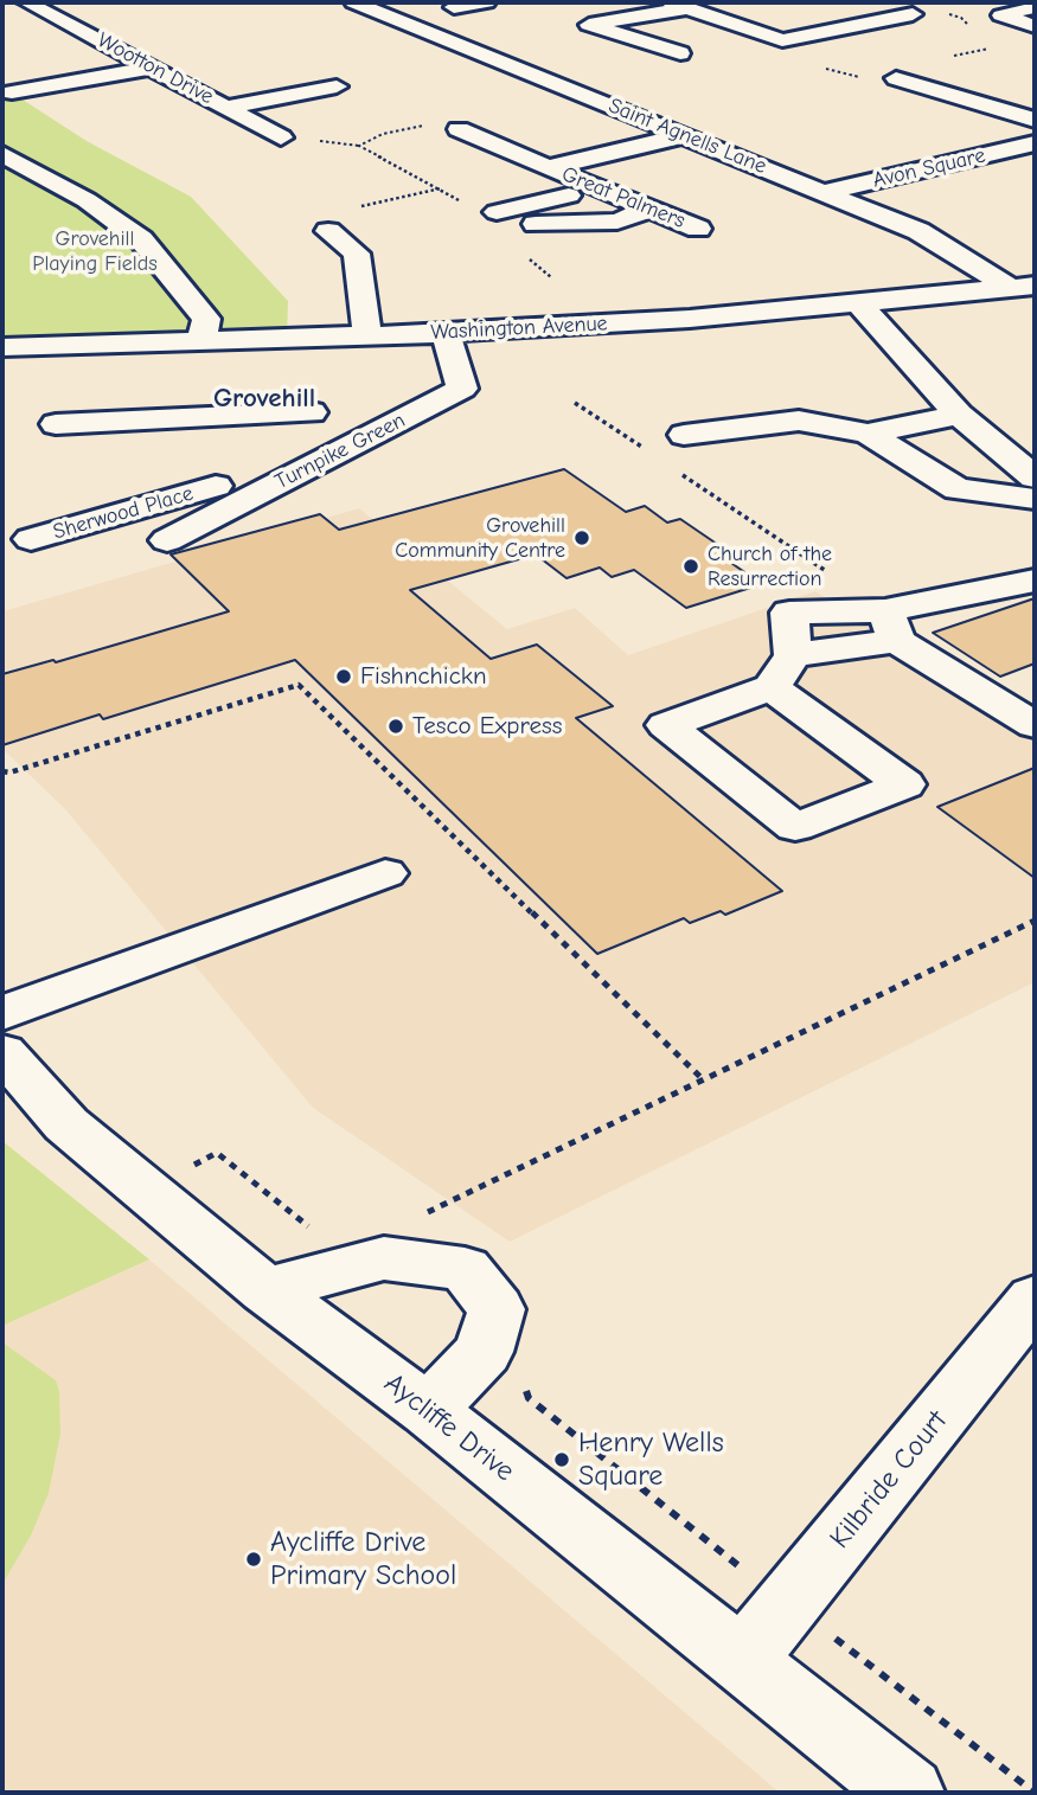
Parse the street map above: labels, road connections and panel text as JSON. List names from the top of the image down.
{
  "streets": {
    "street": [
      "Wootton Drive",
      "Saint Agnells Lane",
      "Avon Square",
      "Great Palmers",
      "Washington Avenue",
      "Turnpike Green",
      "Sherwood Place",
      "Aycliffe Drive",
      "Kilbride Court"
    ]
  },
  "crossings": [
    ["Saint Agnells Lane", "Avon Square"],
    ["Saint Agnells Lane", "Great Palmers"],
    ["Saint Agnells Lane", "Washington Avenue"],
    ["Washington Avenue", "Turnpike Green"],
    ["Turnpike Green", "Sherwood Place"],
    ["Aycliffe Drive", "Kilbride Court"]
  ],
  "districts": ["Grovehill"],
  "parks": ["Grovehill Playing Fields"],
  "places": [
    "Grovehill Community Centre",
    "Church of the Resurrection",
    "Fishnchickn",
    "Tesco Express",
    "Henry Wells Square",
    "Aycliffe Drive Primary School"
  ]
}
